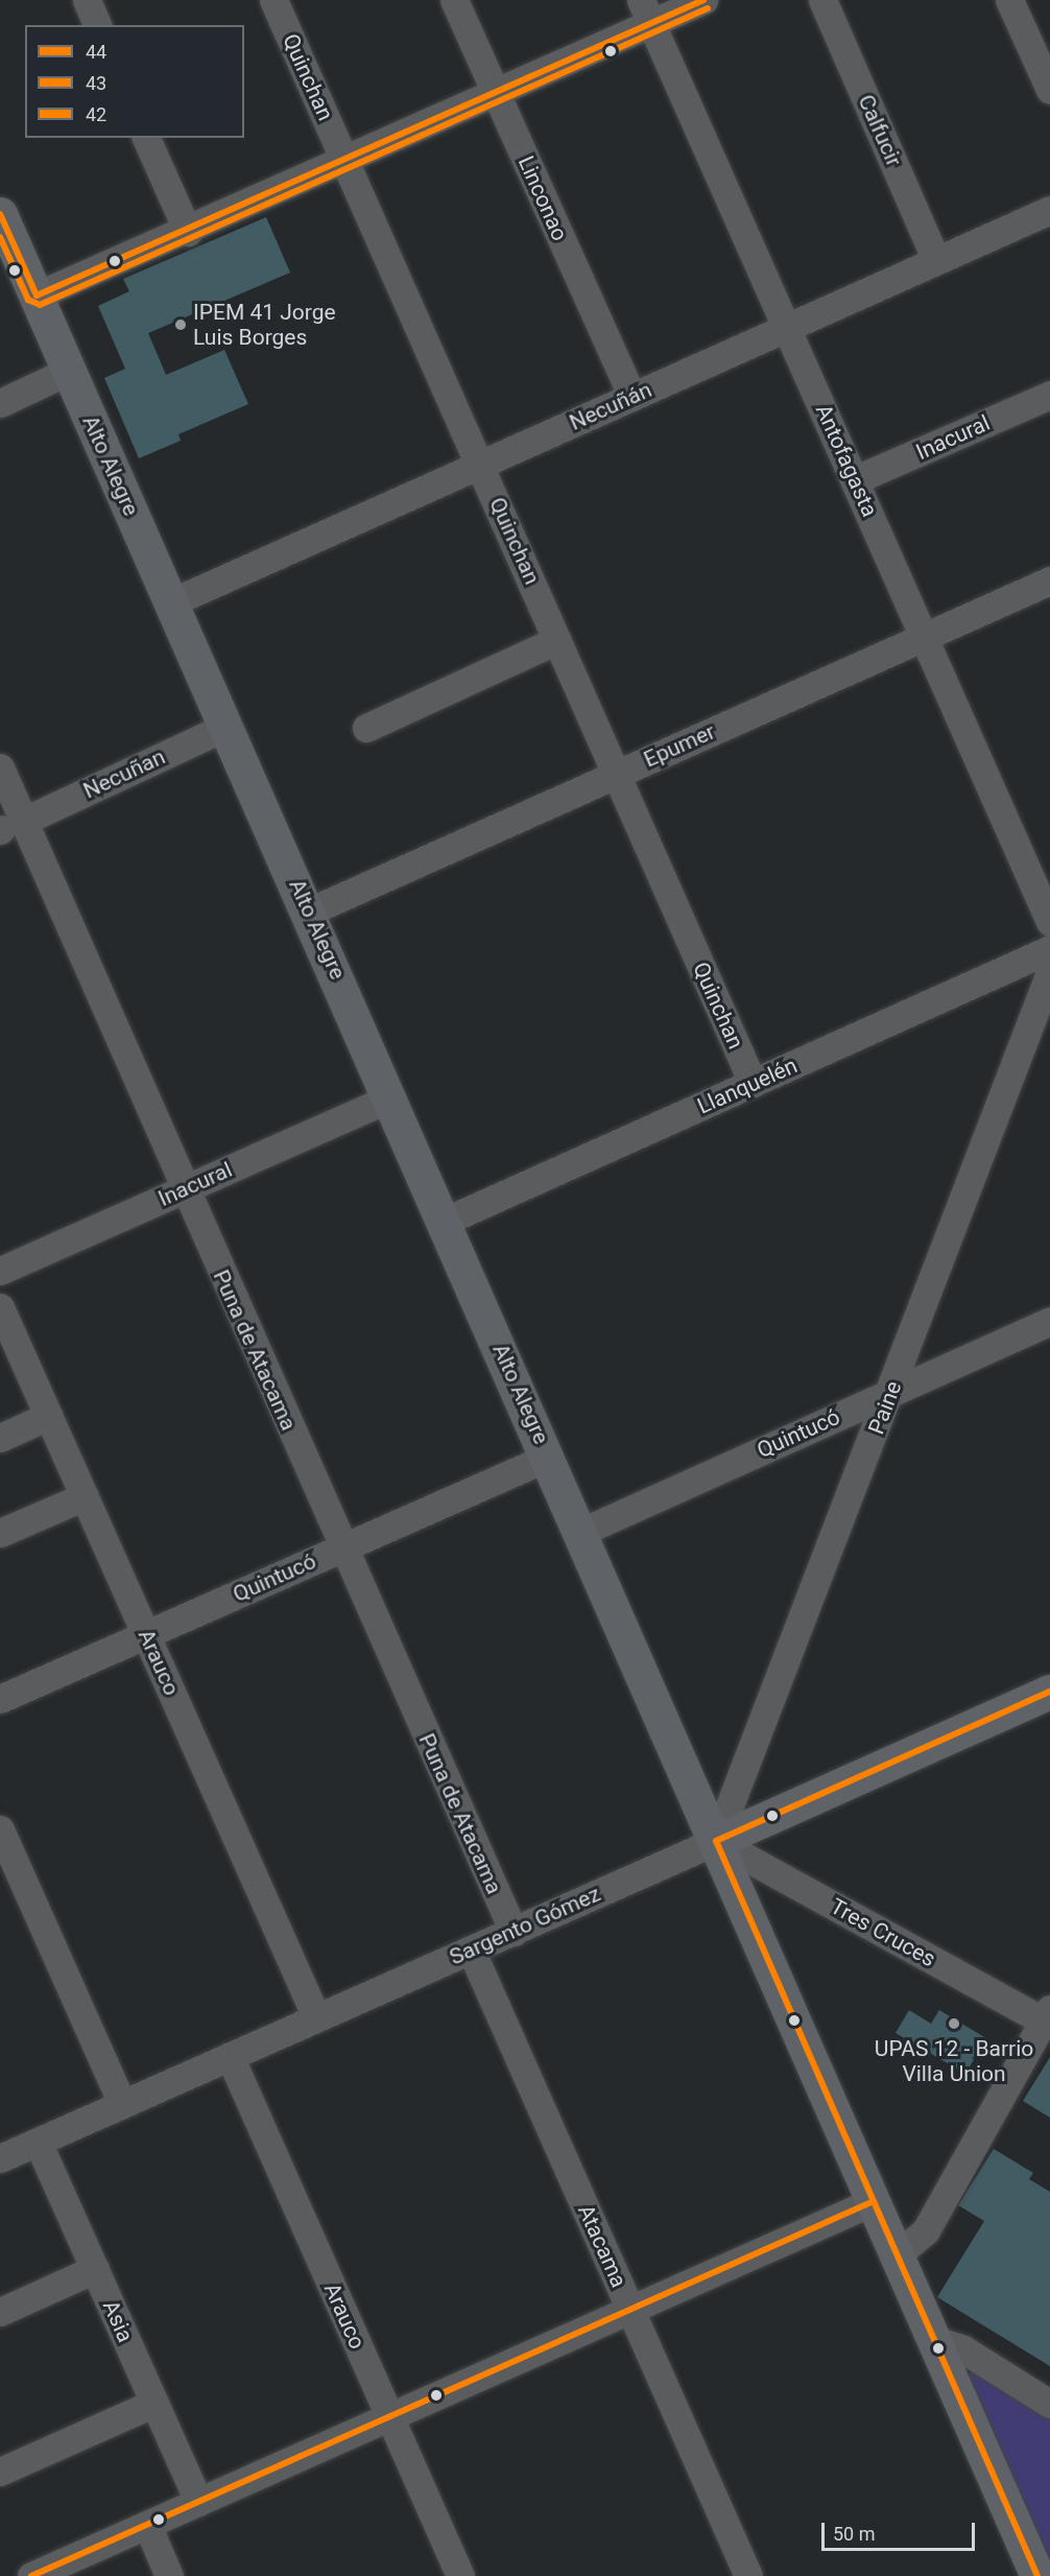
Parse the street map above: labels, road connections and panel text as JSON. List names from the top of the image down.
{
  "streets": {
    "main road": ["Alto Alegre", "Sargento Gómez"],
    "street": [
      "Quinchan",
      "Calfucir",
      "Linconao",
      "Necuñán",
      "Inacural",
      "Antofagasta",
      "Epumer",
      "Necuñan",
      "Llanquelén",
      "Puna de Atacama",
      "Paine",
      "Quintucó",
      "Arauco",
      "Tres Cruces",
      "Atacama",
      "Asia"
    ]
  },
  "crossings": [
    ["Quinchan", "Necuñán"],
    ["Quinchan", "Epumer"],
    ["Quinchan", "Llanquelén"],
    ["Calfucir", "Necuñán"],
    ["Linconao", "Necuñán"],
    ["Necuñán", "Antofagasta"],
    ["Necuñán", "Alto Alegre"],
    ["Inacural", "Antofagasta"],
    ["Inacural", "Alto Alegre"],
    ["Inacural", "Puna de Atacama"],
    ["Antofagasta", "Epumer"],
    ["Alto Alegre", "Epumer"],
    ["Alto Alegre", "Necuñan"],
    ["Alto Alegre", "Llanquelén"],
    ["Alto Alegre", "Paine"],
    ["Alto Alegre", "Quintucó"],
    ["Alto Alegre", "Sargento Gómez"],
    ["Alto Alegre", "Tres Cruces"],
    ["Necuñan", "Puna de Atacama"],
    ["Puna de Atacama", "Quintucó"],
    ["Puna de Atacama", "Sargento Gómez"],
    ["Paine", "Quintucó"],
    ["Paine", "Sargento Gómez"],
    ["Paine", "Tres Cruces"],
    ["Quintucó", "Arauco"],
    ["Arauco", "Sargento Gómez"],
    ["Sargento Gómez", "Tres Cruces"],
    ["Sargento Gómez", "Atacama"],
    ["Sargento Gómez", "Asia"]
  ],
  "places": ["IPEM 41 Jorge Luis Borges", "UPAS 12 - Barrio Villa Union"],
  "lines": ["transit line 43", "transit line 42", "transit line 44"],
  "legend": ["44", "43", "42"],
  "scale_bar": "50 m"
}
